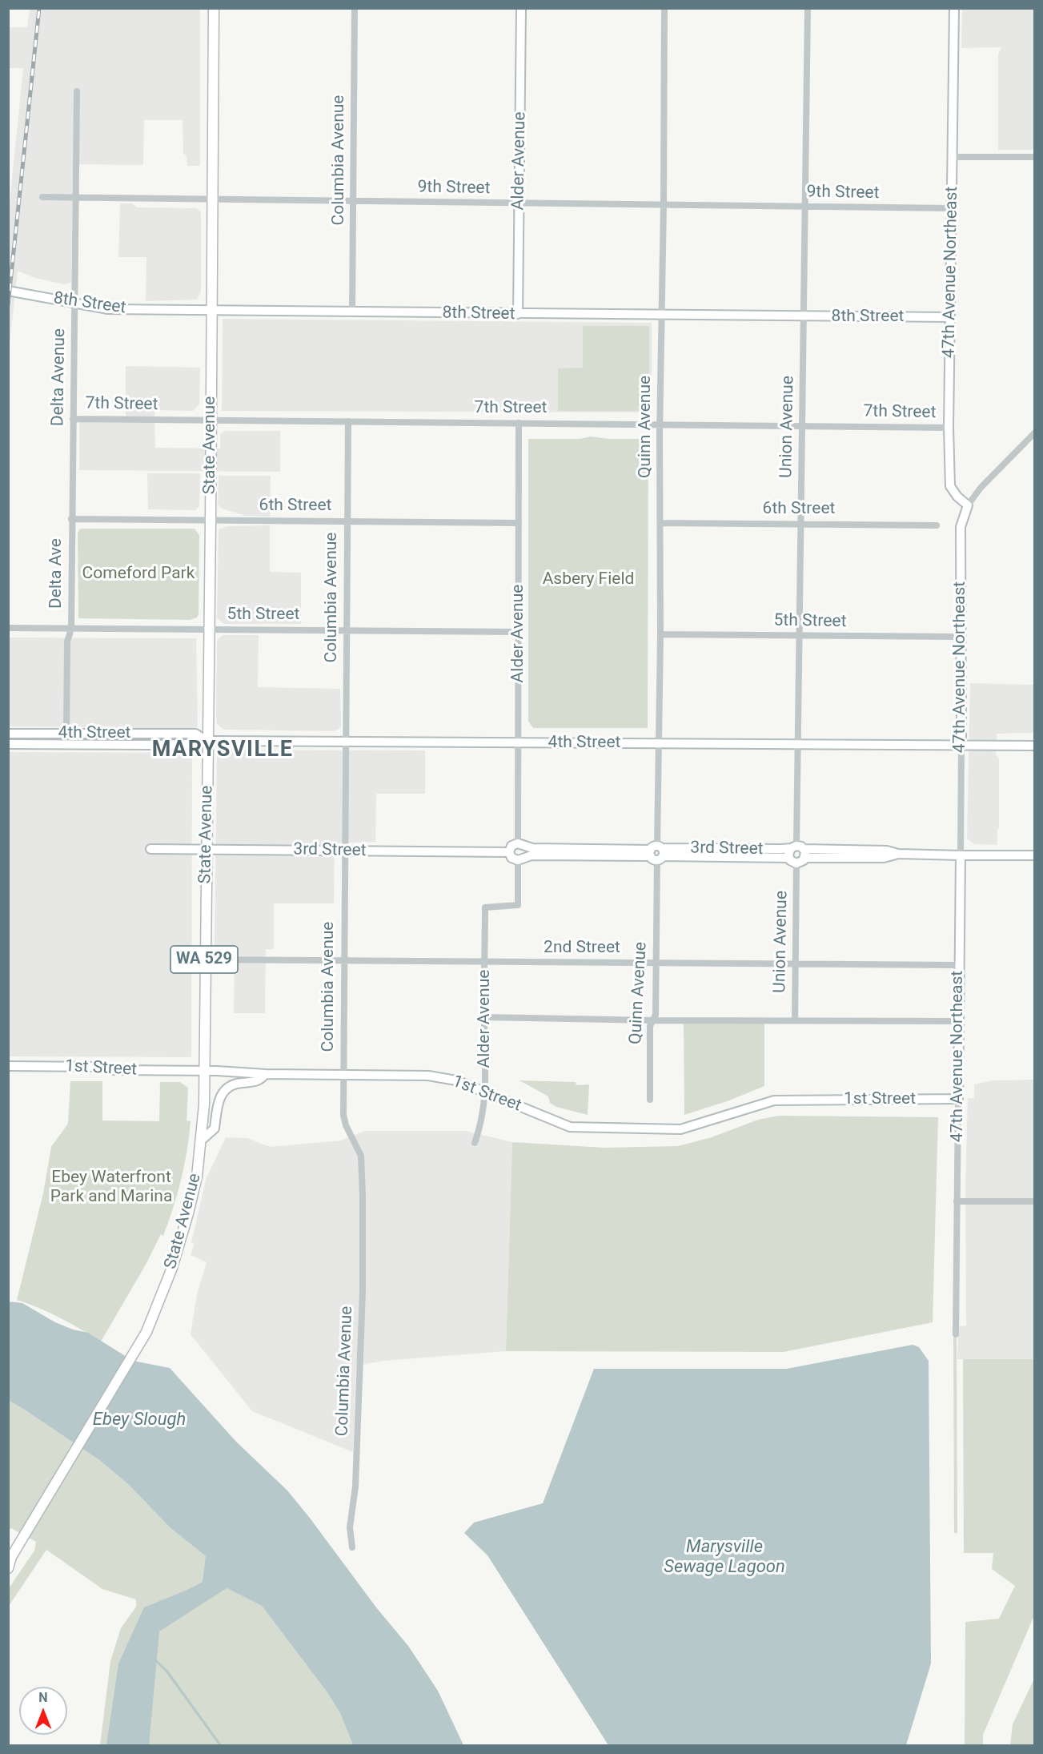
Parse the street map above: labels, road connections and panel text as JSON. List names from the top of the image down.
{
  "streets": {
    "main road": ["State Avenue", "WA 529"],
    "street": [
      "Columbia Avenue",
      "Alder Avenue",
      "9th Street",
      "47th Avenue Northeast",
      "8th Street",
      "Delta Avenue",
      "7th Street",
      "Quinn Avenue",
      "Union Avenue",
      "6th Street",
      "Delta Ave",
      "5th Street",
      "4th Street",
      "3rd Street",
      "2nd Street",
      "1st Street"
    ]
  },
  "crossings": [
    ["Columbia Avenue", "9th Street"],
    ["Columbia Avenue", "8th Street"],
    ["Columbia Avenue", "7th Street"],
    ["Columbia Avenue", "6th Street"],
    ["Columbia Avenue", "5th Street"],
    ["Columbia Avenue", "4th Street"],
    ["Columbia Avenue", "3rd Street"],
    ["Columbia Avenue", "2nd Street"],
    ["Columbia Avenue", "1st Street"],
    ["Alder Avenue", "9th Street"],
    ["Alder Avenue", "8th Street"],
    ["Alder Avenue", "7th Street"],
    ["Alder Avenue", "6th Street"],
    ["Alder Avenue", "5th Street"],
    ["Alder Avenue", "4th Street"],
    ["Alder Avenue", "3rd Street"],
    ["Alder Avenue", "2nd Street"],
    ["Alder Avenue", "1st Street"],
    ["9th Street", "47th Avenue Northeast"],
    ["9th Street", "Delta Avenue"],
    ["9th Street", "Quinn Avenue"],
    ["9th Street", "Union Avenue"],
    ["9th Street", "State Avenue"],
    ["47th Avenue Northeast", "8th Street"],
    ["47th Avenue Northeast", "7th Street"],
    ["47th Avenue Northeast", "5th Street"],
    ["47th Avenue Northeast", "4th Street"],
    ["47th Avenue Northeast", "3rd Street"],
    ["47th Avenue Northeast", "2nd Street"],
    ["47th Avenue Northeast", "1st Street"],
    ["8th Street", "Delta Avenue"],
    ["8th Street", "Quinn Avenue"],
    ["8th Street", "Union Avenue"],
    ["8th Street", "State Avenue"],
    ["Delta Avenue", "7th Street"],
    ["Delta Avenue", "6th Street"],
    ["Delta Avenue", "Delta Ave"],
    ["7th Street", "Quinn Avenue"],
    ["7th Street", "Union Avenue"],
    ["7th Street", "State Avenue"],
    ["Quinn Avenue", "6th Street"],
    ["Quinn Avenue", "5th Street"],
    ["Quinn Avenue", "4th Street"],
    ["Quinn Avenue", "3rd Street"],
    ["Quinn Avenue", "2nd Street"],
    ["Union Avenue", "6th Street"],
    ["Union Avenue", "5th Street"],
    ["Union Avenue", "4th Street"],
    ["Union Avenue", "3rd Street"],
    ["Union Avenue", "2nd Street"],
    ["State Avenue", "6th Street"],
    ["State Avenue", "5th Street"],
    ["State Avenue", "4th Street"],
    ["State Avenue", "3rd Street"],
    ["State Avenue", "2nd Street"],
    ["State Avenue", "1st Street"],
    ["6th Street", "Delta Ave"],
    ["Delta Ave", "5th Street"]
  ],
  "districts": ["MARYSVILLE"],
  "water": ["Ebey Slough", "Marysville Sewage Lagoon"],
  "parks": ["Comeford Park", "Asbery Field", "Ebey Waterfront Park and Marina"],
  "north": "top"
}
